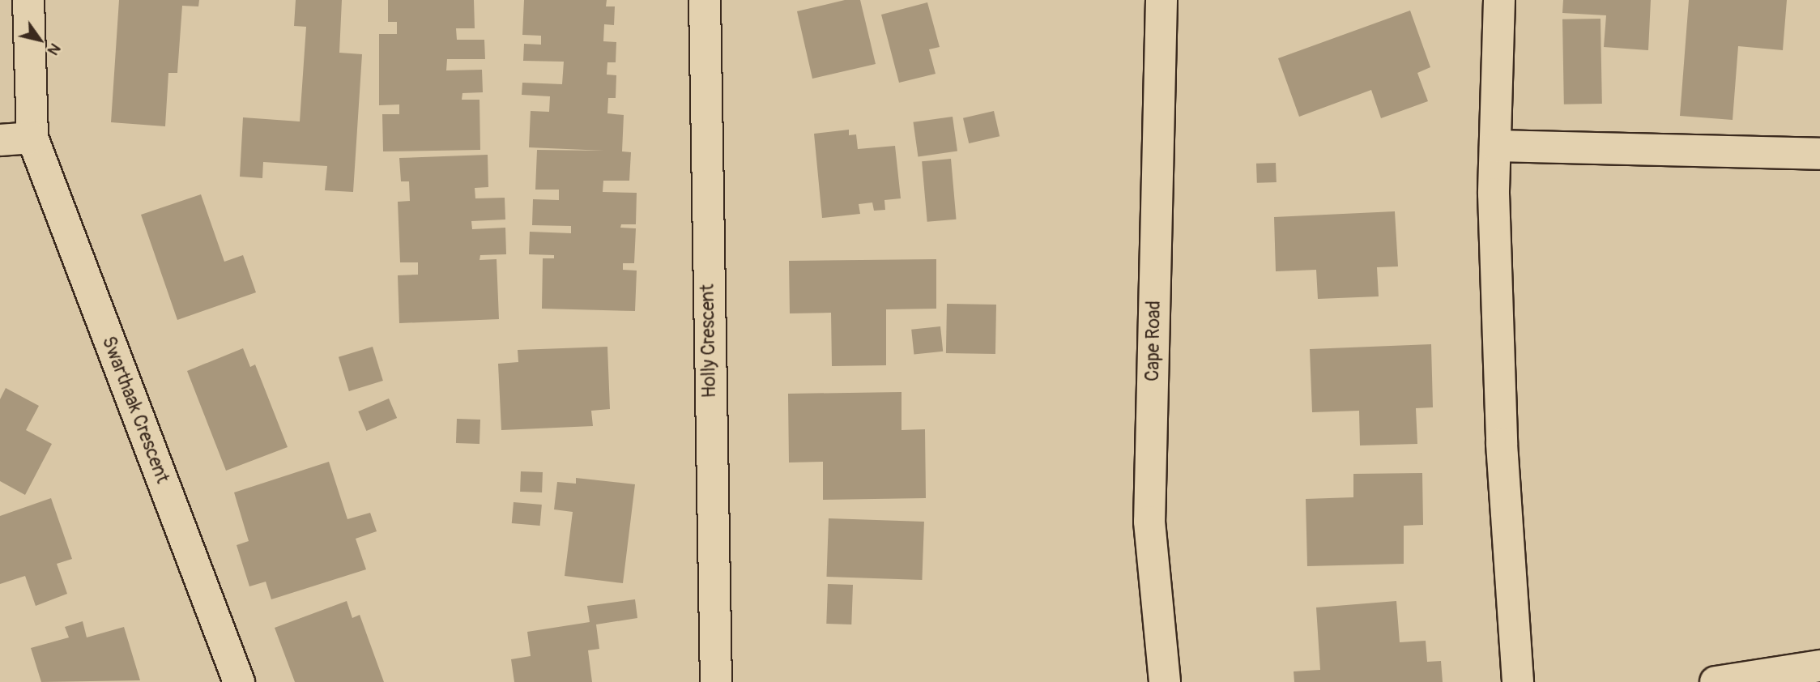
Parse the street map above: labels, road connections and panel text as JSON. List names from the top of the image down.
{
  "streets": {
    "street": ["Holly Crescent", "Cape Road", "Swarthaak Crescent"]
  },
  "north": "bottom right"
}
